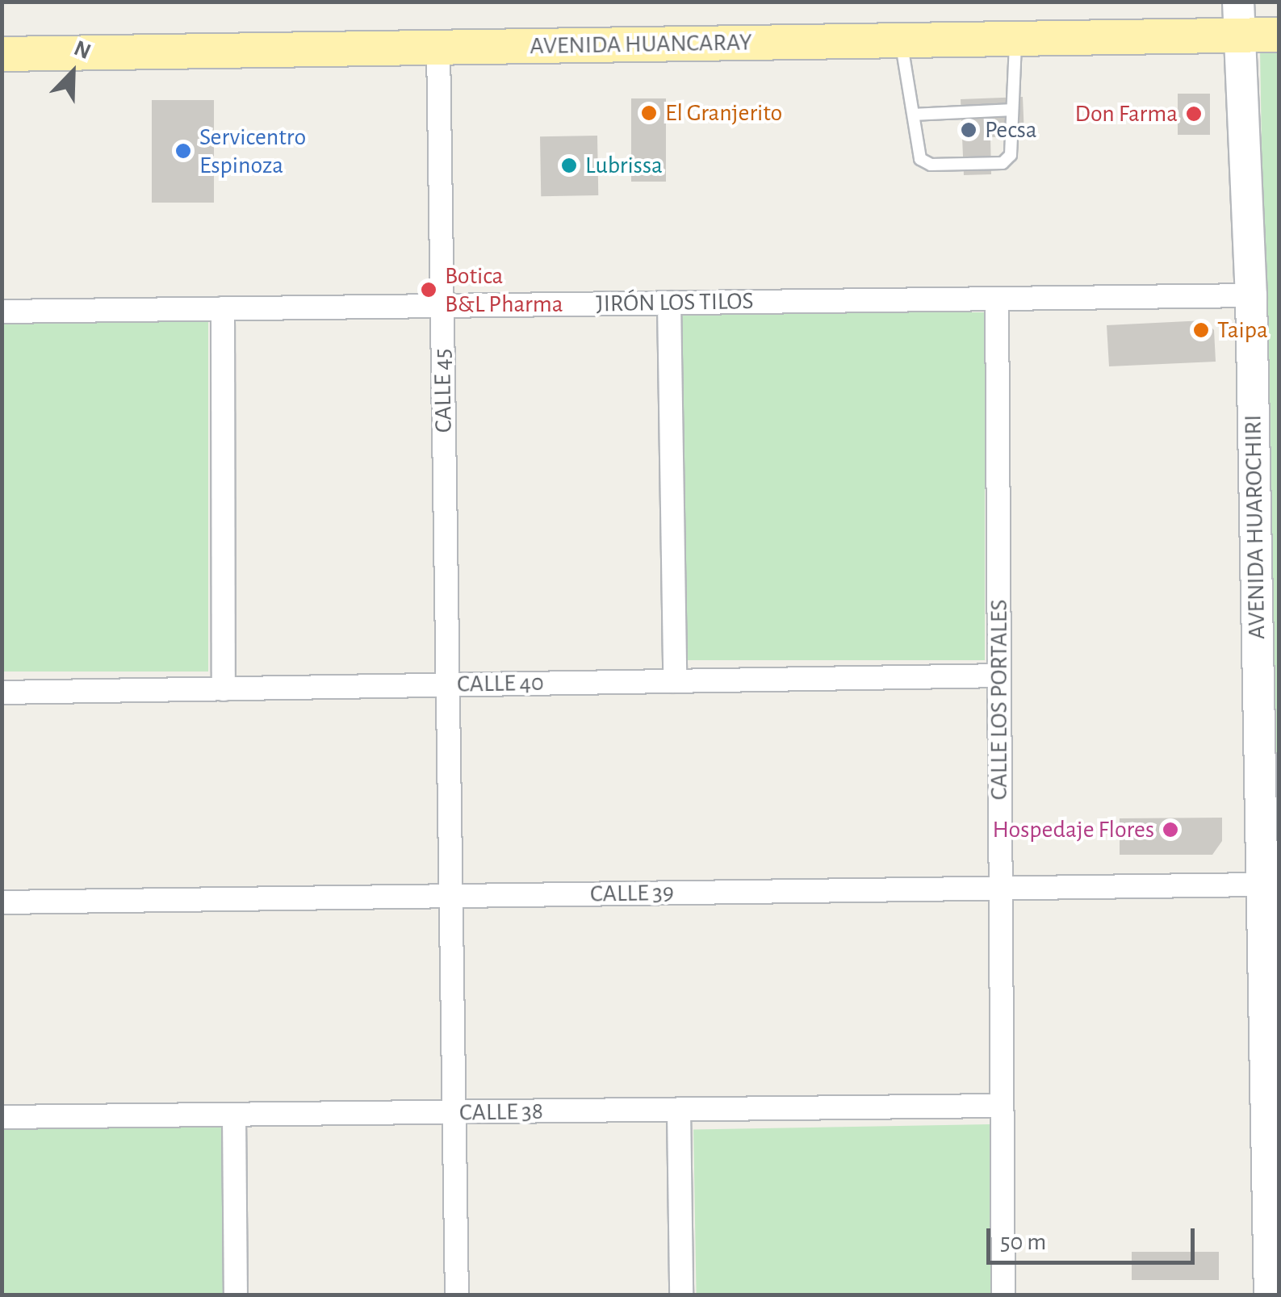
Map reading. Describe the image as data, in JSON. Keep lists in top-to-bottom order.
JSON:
{
  "streets": {
    "main road": ["AVENIDA HUANCARAY", "AVENIDA HUAROCHIRI"],
    "street": [
      "JIRÓN LOS TILOS",
      "CALLE 45",
      "CALLE 40",
      "CALLE LOS PORTALES",
      "CALLE 39",
      "CALLE 38"
    ]
  },
  "crossings": [
    ["AVENIDA HUANCARAY", "CALLE 45"],
    ["AVENIDA HUANCARAY", "AVENIDA HUAROCHIRI"],
    ["JIRÓN LOS TILOS", "CALLE 45"],
    ["JIRÓN LOS TILOS", "AVENIDA HUAROCHIRI"],
    ["JIRÓN LOS TILOS", "CALLE LOS PORTALES"],
    ["CALLE 45", "CALLE 40"],
    ["CALLE 45", "CALLE 39"],
    ["CALLE 45", "CALLE 38"],
    ["AVENIDA HUAROCHIRI", "CALLE 39"],
    ["CALLE 40", "CALLE LOS PORTALES"],
    ["CALLE LOS PORTALES", "CALLE 39"],
    ["CALLE LOS PORTALES", "CALLE 38"]
  ],
  "places": [
    "El Granjerito",
    "Don Farma",
    "Pecsa",
    "Servicentro Espinoza",
    "Lubrissa",
    "Botica B&L Pharma",
    "Taipa",
    "Hospedaje Flores"
  ],
  "scale_bar": "50 m",
  "north": "top right"
}
